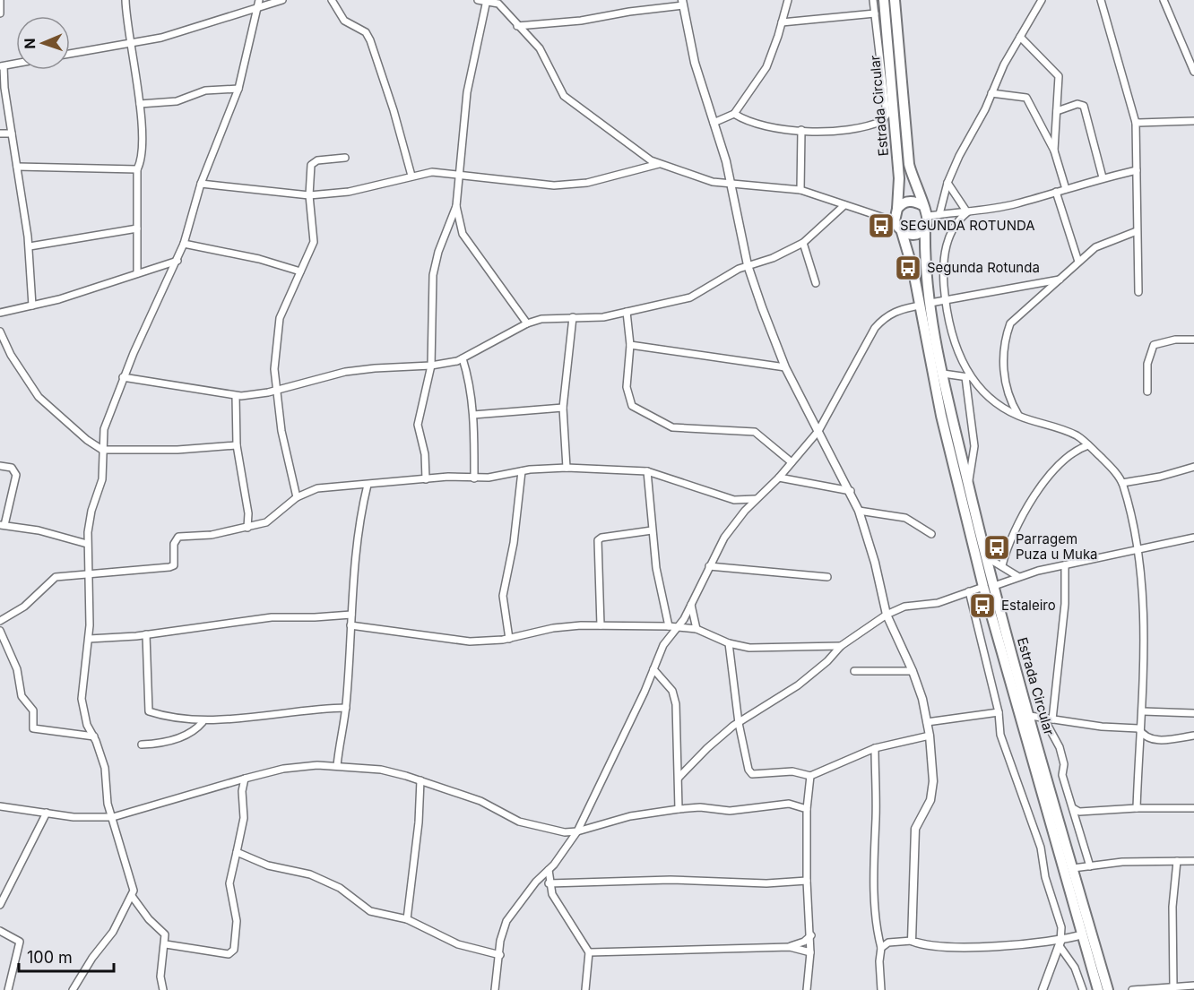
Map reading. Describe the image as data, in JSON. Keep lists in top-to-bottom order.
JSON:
{
  "streets": {
    "main road": ["Estrada Circular"]
  },
  "places": {
    "bus stop": [
      "SEGUNDA ROTUNDA",
      "Segunda Rotunda",
      "Parragem Puza u Muka",
      "Estaleiro"
    ]
  },
  "scale_bar": "100 m",
  "north": "left"
}
